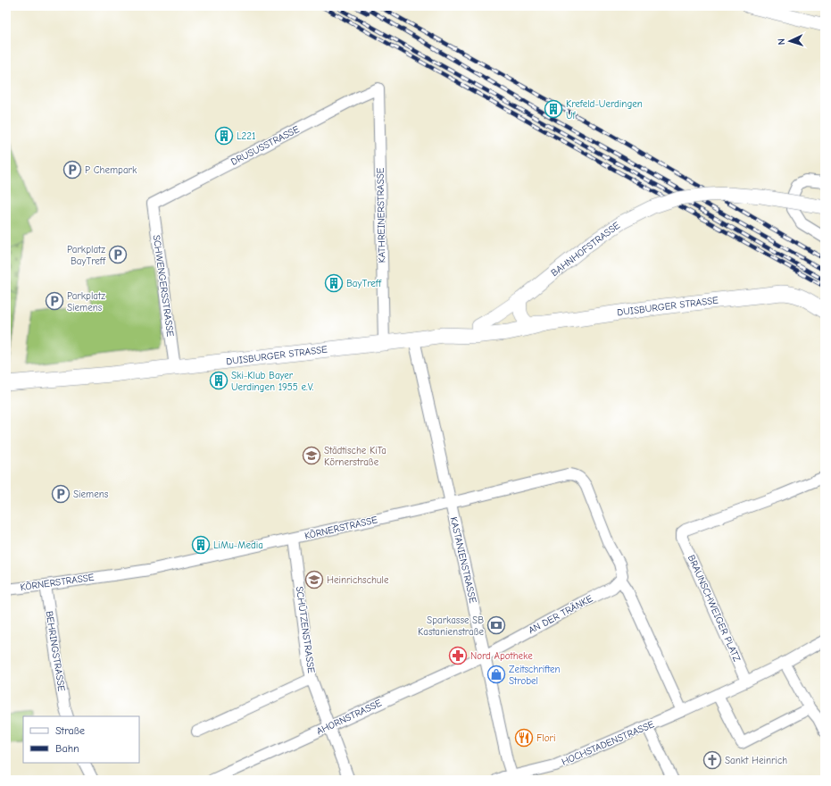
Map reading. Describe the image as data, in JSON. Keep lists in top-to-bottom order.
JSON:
{
  "streets": {
    "main road": ["BAHNHOFSTRASSE", "DUISBURGER STRASSE"],
    "street": [
      "DRUSUSSTRASSE",
      "KATHREINERSTRASSE",
      "SCHWENGERSSTRASSE",
      "KÖRNERSTRASSE",
      "KASTANIENSTRASSE",
      "BRAUNSCHWEIGER PLATZ",
      "AN DER TRÄNKE",
      "SCHÜTZENSTRASSE",
      "BEHRINGSTRASSE",
      "AHORNSTRASSE",
      "HOCHSTADENSTRASSE"
    ]
  },
  "crossings": [
    ["DRUSUSSTRASSE", "KATHREINERSTRASSE"],
    ["DRUSUSSTRASSE", "SCHWENGERSSTRASSE"],
    ["KATHREINERSTRASSE", "DUISBURGER STRASSE"],
    ["BAHNHOFSTRASSE", "DUISBURGER STRASSE"],
    ["SCHWENGERSSTRASSE", "DUISBURGER STRASSE"],
    ["DUISBURGER STRASSE", "KASTANIENSTRASSE"],
    ["KÖRNERSTRASSE", "KASTANIENSTRASSE"],
    ["KÖRNERSTRASSE", "AN DER TRÄNKE"],
    ["KÖRNERSTRASSE", "SCHÜTZENSTRASSE"],
    ["KÖRNERSTRASSE", "BEHRINGSTRASSE"],
    ["KASTANIENSTRASSE", "AN DER TRÄNKE"],
    ["KASTANIENSTRASSE", "AHORNSTRASSE"],
    ["KASTANIENSTRASSE", "HOCHSTADENSTRASSE"],
    ["BRAUNSCHWEIGER PLATZ", "HOCHSTADENSTRASSE"],
    ["AN DER TRÄNKE", "AHORNSTRASSE"],
    ["SCHÜTZENSTRASSE", "AHORNSTRASSE"]
  ],
  "places": {
    "building": [
      "Krefeld-Uerdingen Uf",
      "L221",
      "BayTreff",
      "Ski-Klub Bayer Uerdingen 1955 e.V.",
      "LiMu-Media"
    ],
    "parking": [
      "P Chempark",
      "Parkplatz BayTreff",
      "Parkplatz Siemens",
      "Siemens"
    ],
    "school or university": ["Städtische KiTa Körnerstraße", "Heinrichschule"],
    "bank": ["Sparkasse SB Kastanienstraße"],
    "pharmacy": ["Nord Apotheke"],
    "shop": ["Zeitschriften Strobel"],
    "restaurant": ["Flori"],
    "church": ["Sankt Heinrich"]
  },
  "legend": ["Straße", "Bahn"],
  "north": "left"
}
